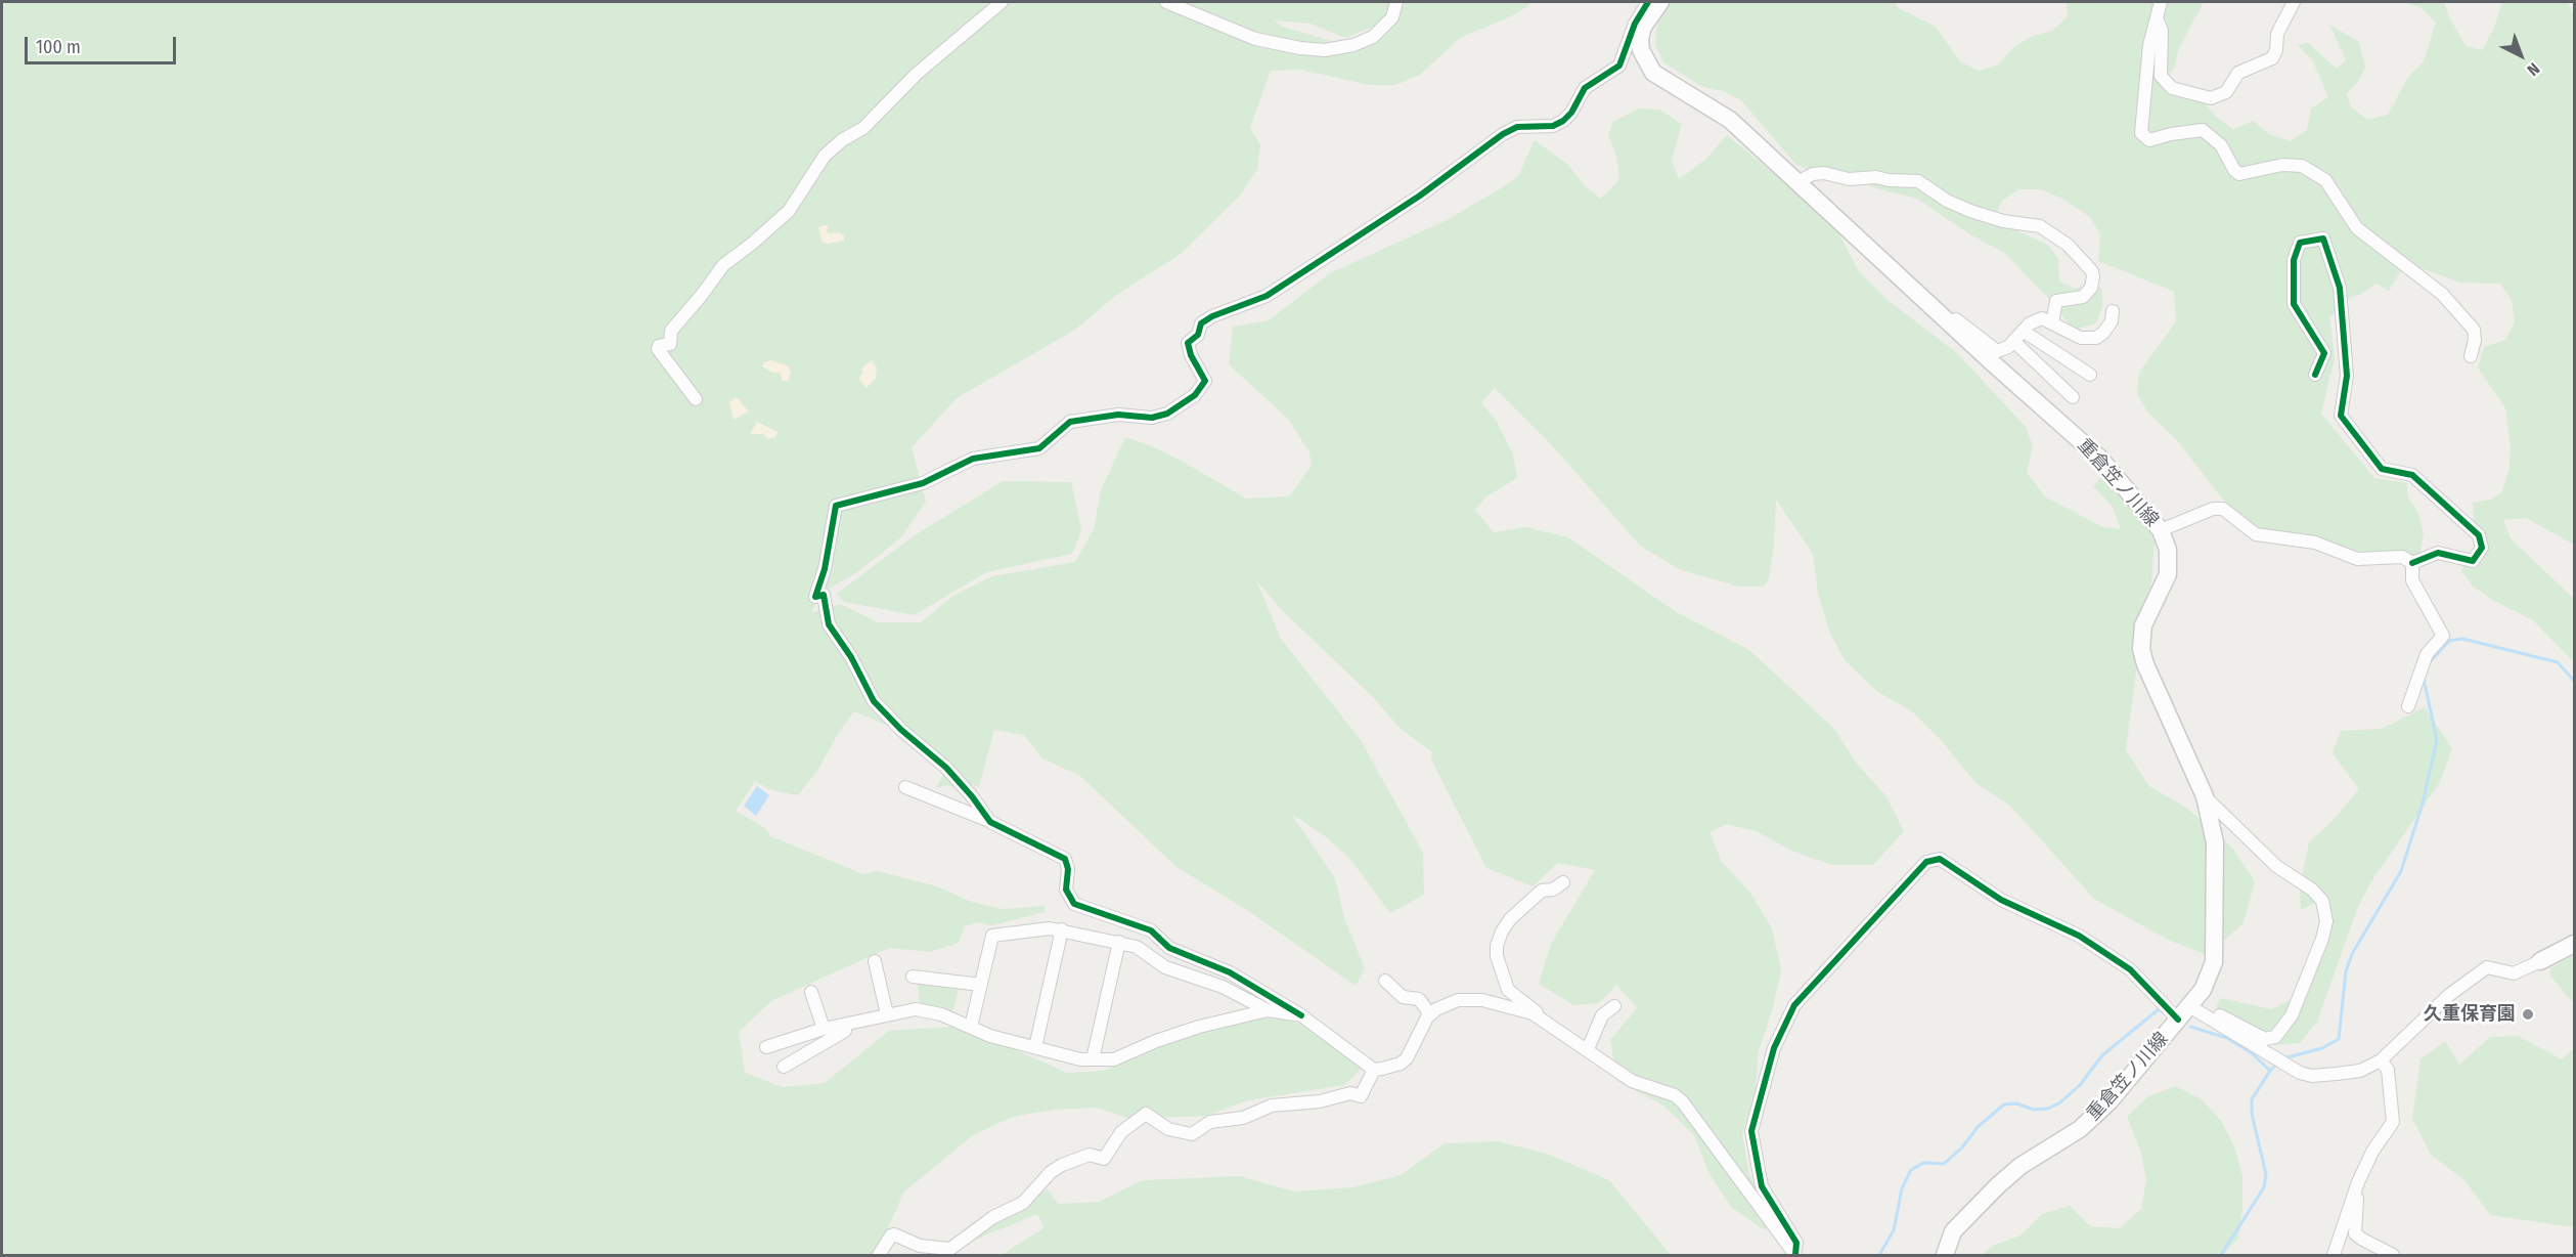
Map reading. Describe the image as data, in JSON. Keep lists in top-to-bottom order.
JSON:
{
  "streets": {
    "main road": ["重倉笠ノ川線"]
  },
  "places": ["久重保育園"],
  "scale_bar": "100 m",
  "north": "bottom right"
}
